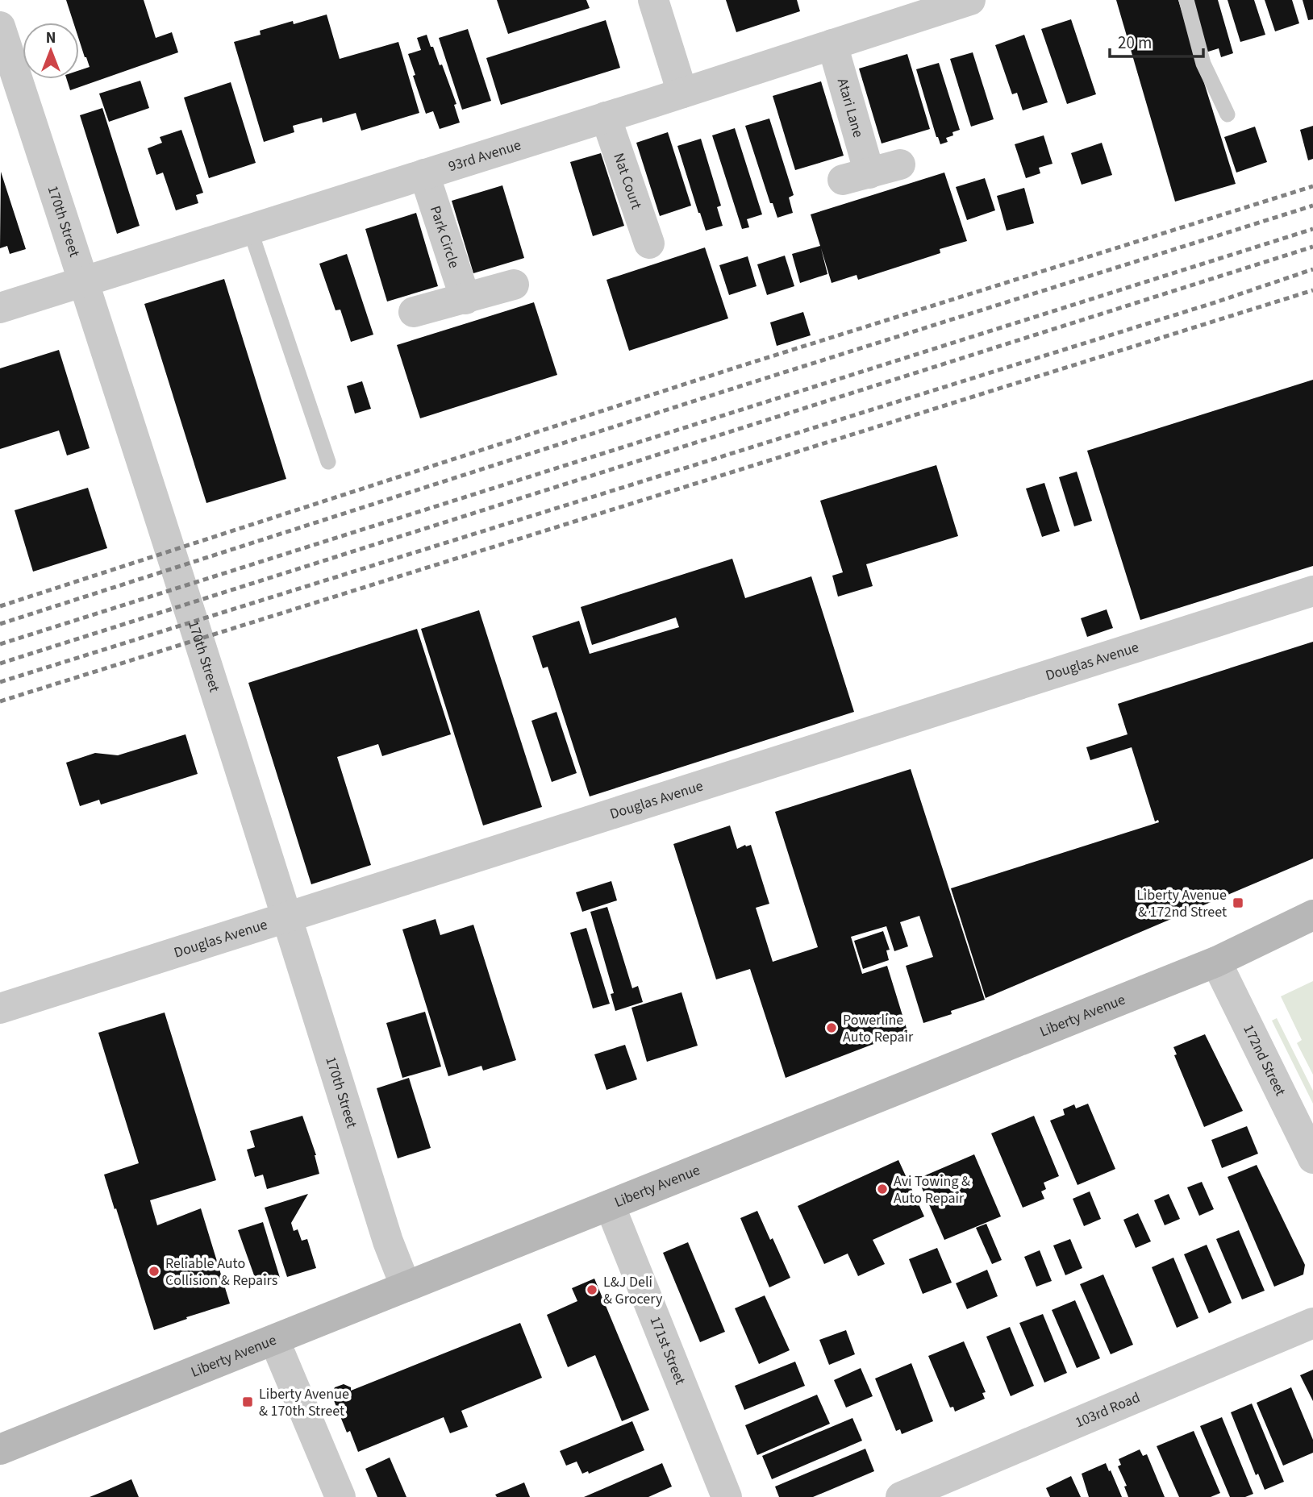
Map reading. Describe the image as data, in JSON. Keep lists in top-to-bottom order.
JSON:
{
  "streets": {
    "main road": ["Liberty Avenue"],
    "street": [
      "Atari Lane",
      "93rd Avenue",
      "Nat Court",
      "170th Street",
      "Park Circle",
      "Douglas Avenue",
      "172nd Street",
      "171st Street",
      "103rd Road"
    ]
  },
  "crossings": [
    ["Atari Lane", "93rd Avenue"],
    ["93rd Avenue", "Nat Court"],
    ["93rd Avenue", "170th Street"],
    ["93rd Avenue", "Park Circle"],
    ["170th Street", "Douglas Avenue"],
    ["170th Street", "Liberty Avenue"],
    ["Liberty Avenue", "172nd Street"],
    ["Liberty Avenue", "171st Street"]
  ],
  "places": {
    "transit": ["Liberty Avenue & 172nd Street", "Liberty Avenue & 170th Street"],
    "other": [
      "Powerline Auto Repair",
      "Avi Towing & Auto Repair",
      "Reliable Auto Collision & Repairs",
      "L&J Deli & Grocery"
    ]
  },
  "scale_bar": "20 m",
  "north": "top"
}
